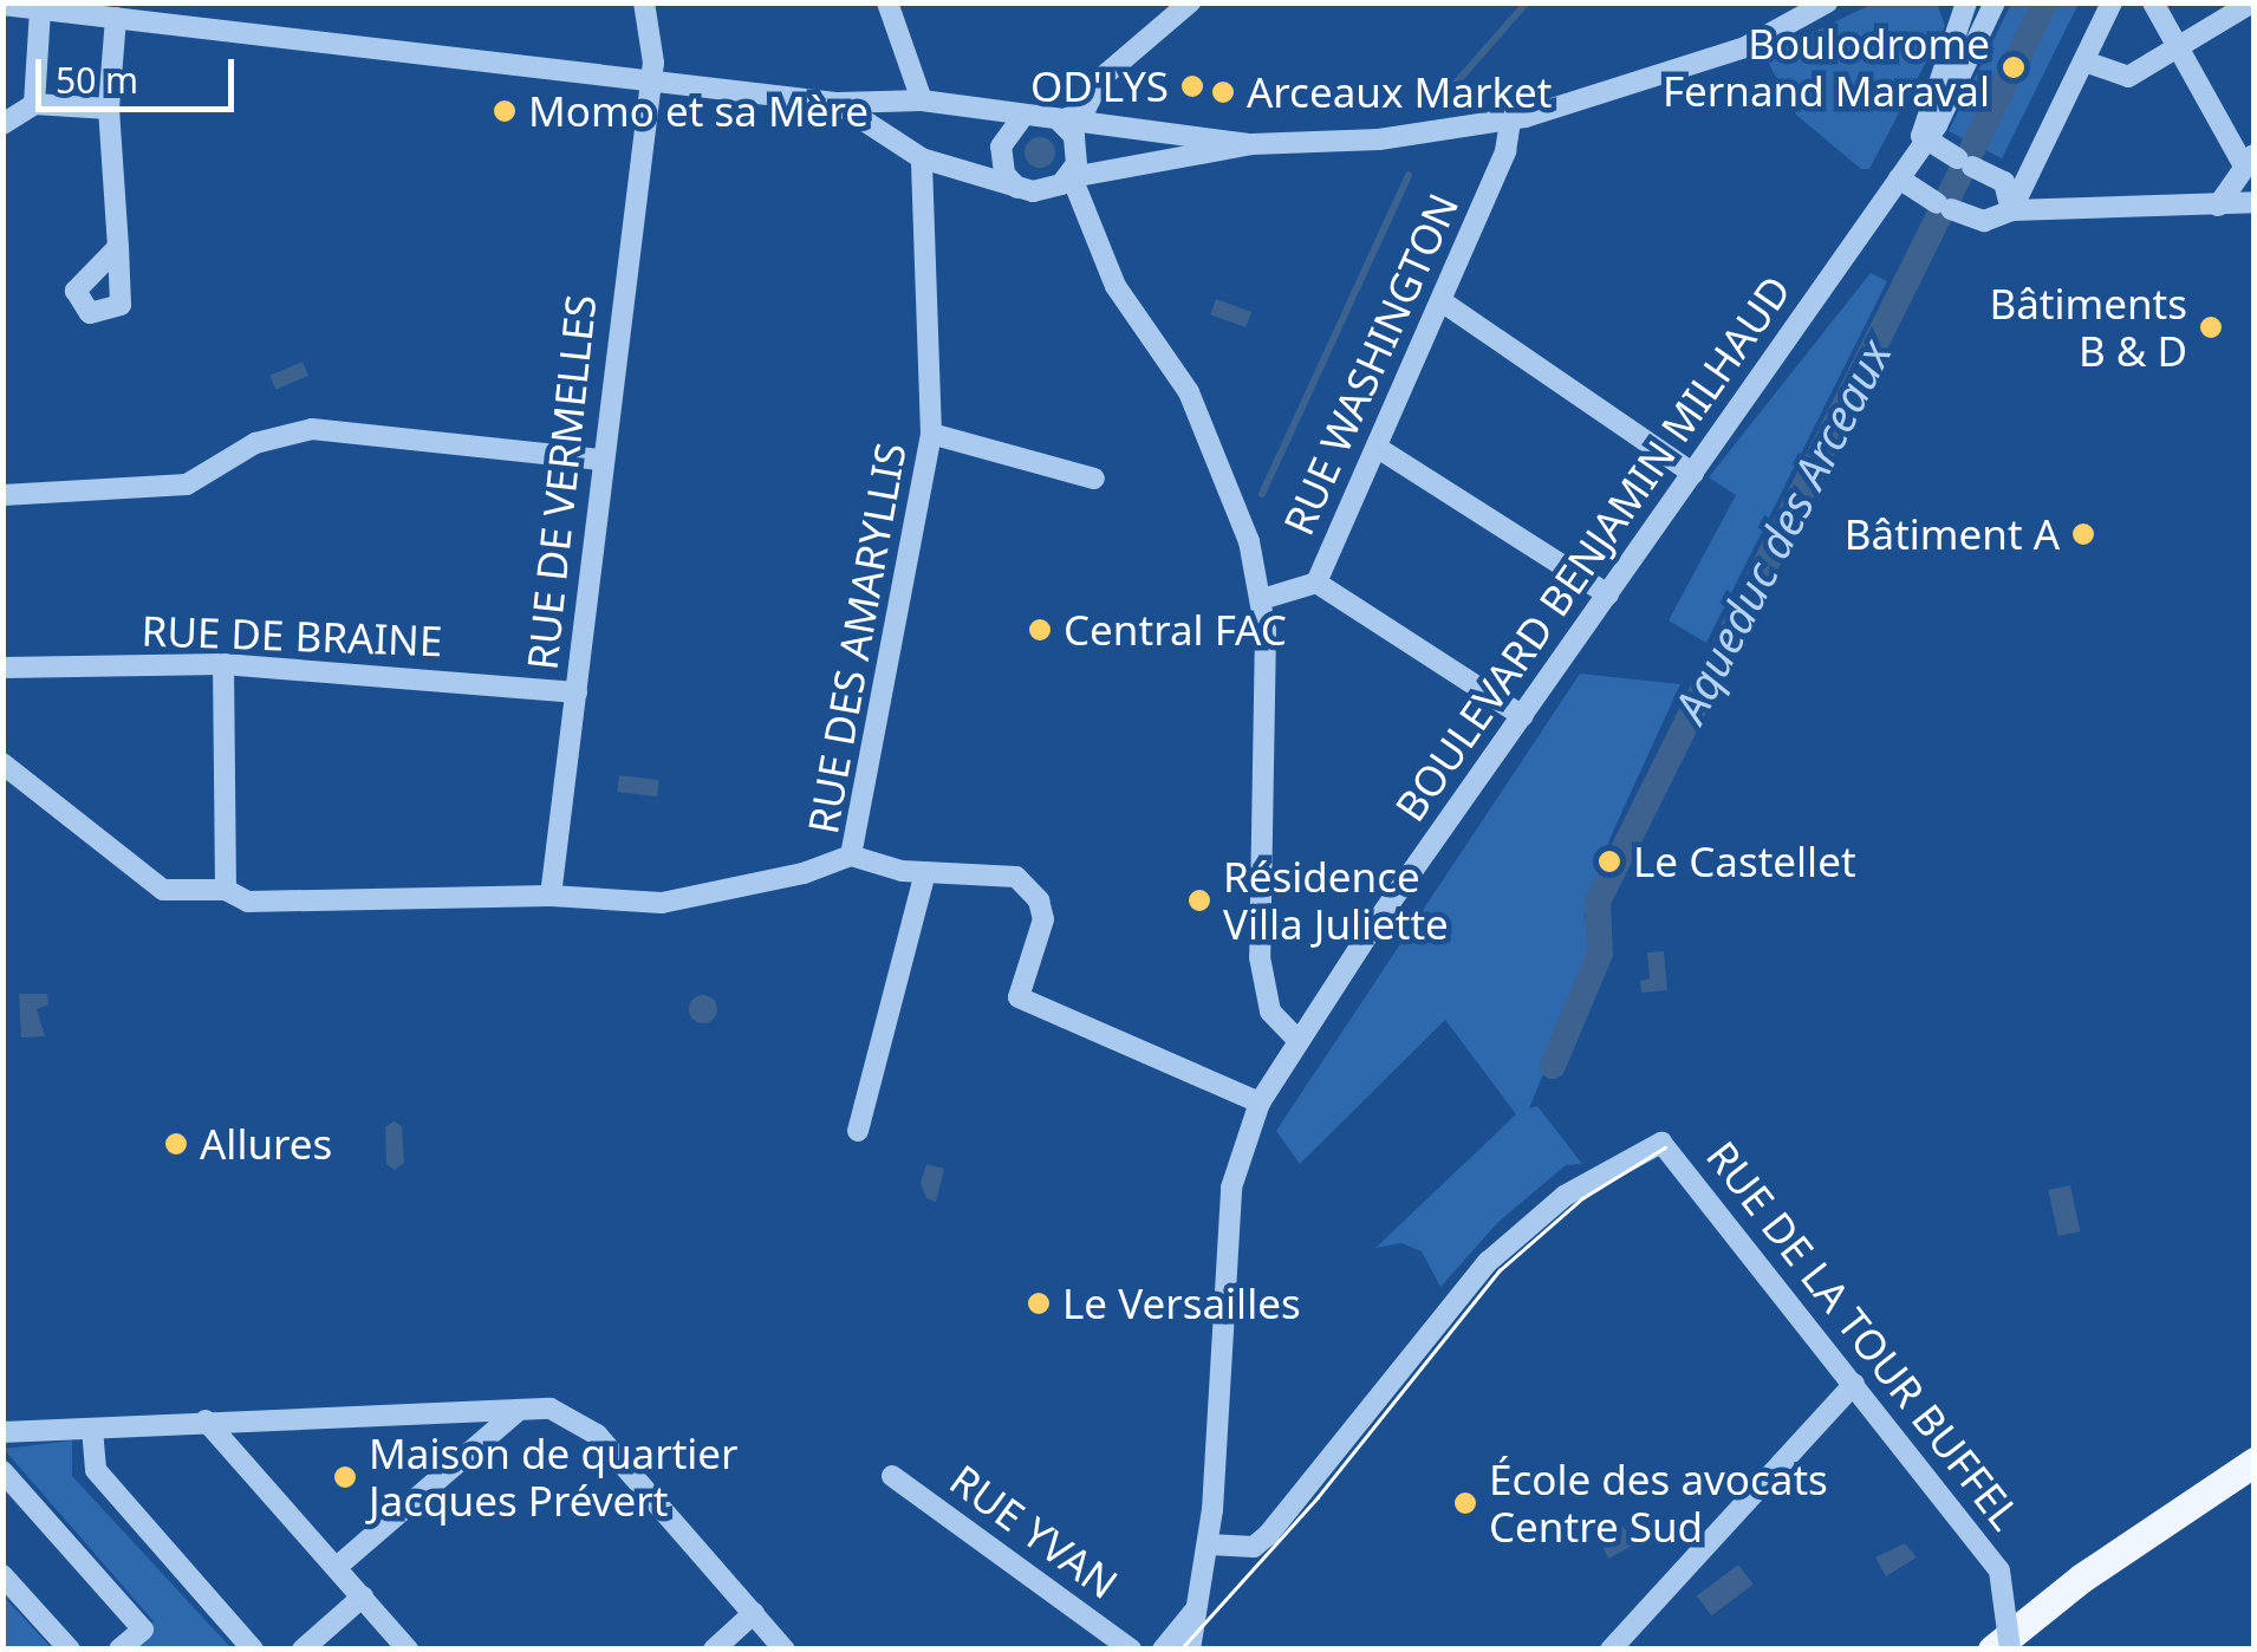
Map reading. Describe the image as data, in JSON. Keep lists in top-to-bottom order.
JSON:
{
  "streets": {
    "street": [
      "RUE WASHINGTON",
      "RUE DE VERMELLES",
      "BOULEVARD BENJAMIN MILHAUD",
      "RUE DE BRAINE",
      "RUE DES AMARYLLIS",
      "RUE DE LA TOUR BUFFEL",
      "RUE YVAN"
    ]
  },
  "crossings": [
    ["RUE DE VERMELLES", "RUE DE BRAINE"],
    ["BOULEVARD BENJAMIN MILHAUD", "RUE DES AMARYLLIS"],
    ["BOULEVARD BENJAMIN MILHAUD", "RUE DE LA TOUR BUFFEL"]
  ],
  "water": ["Aqueduc des Arceaux"],
  "places": [
    "Boulodrome Fernand Maraval",
    "OD'LYS",
    "Arceaux Market",
    "Momo et sa Mère",
    "Bâtiments B & D",
    "Bâtiment A",
    "Central FAC",
    "Le Castellet",
    "Résidence Villa Juliette",
    "Allures",
    "Le Versailles",
    "Maison de quartier Jacques Prévert",
    "École des avocats Centre Sud"
  ],
  "scale_bar": "50 m"
}
